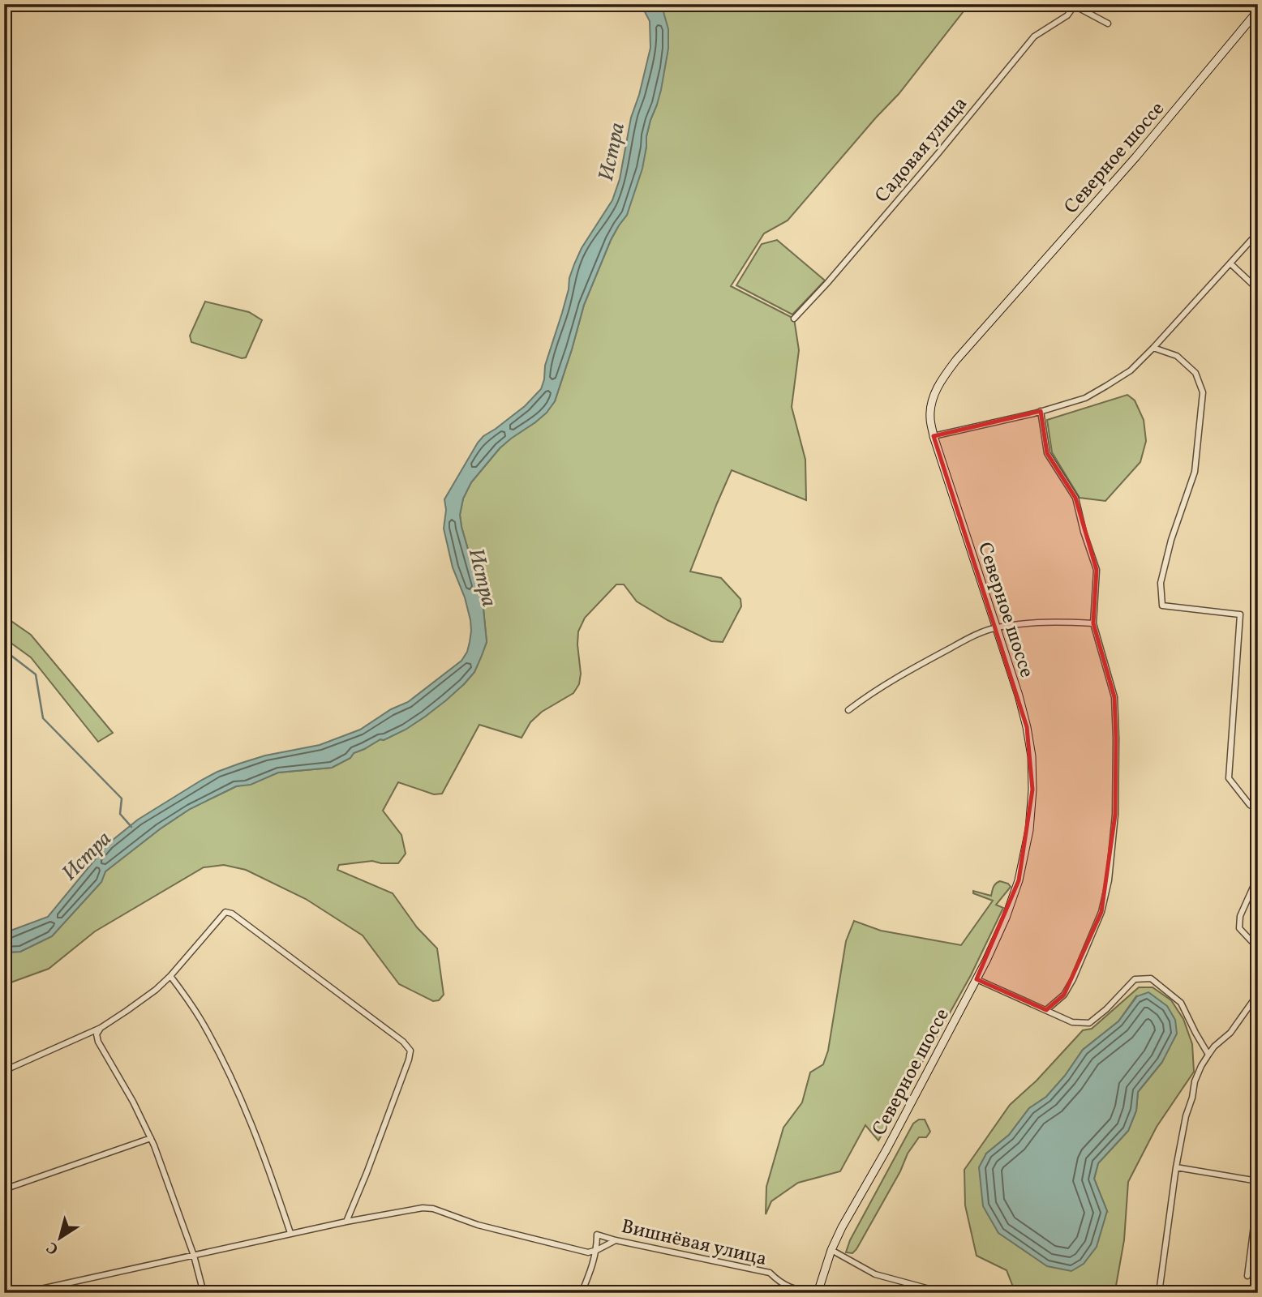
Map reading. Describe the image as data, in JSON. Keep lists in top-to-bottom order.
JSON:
{
  "streets": {
    "main road": ["Северное шоссе"],
    "street": ["Садовая улица", "Вишнёвая улица"]
  },
  "crossings": [
    ["Северное шоссе", "Вишнёвая улица"]
  ],
  "water": ["Истра"],
  "north": "bottom left"
}
